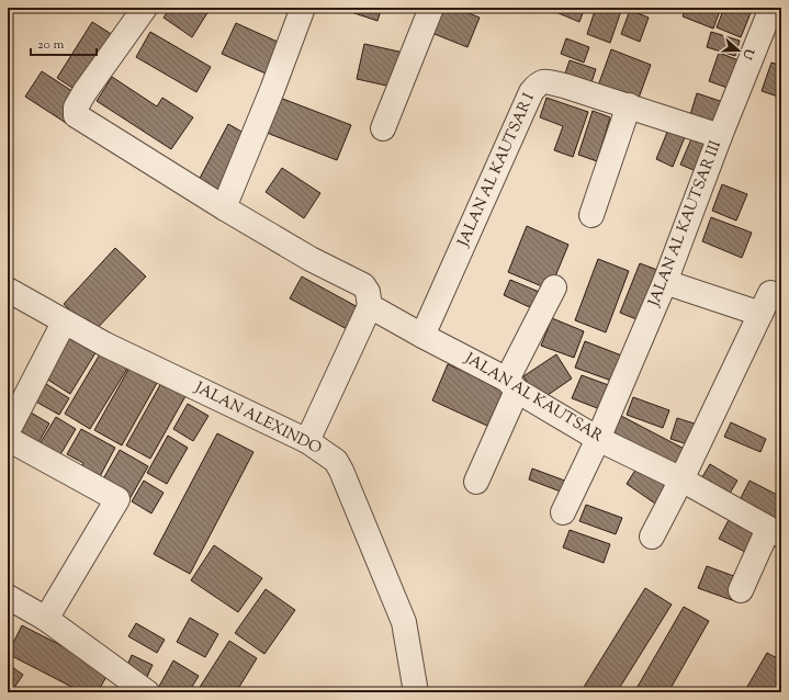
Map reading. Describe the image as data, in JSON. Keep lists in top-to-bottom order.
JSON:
{
  "streets": {
    "street": [
      "JALAN AL KAUTSAR I",
      "JALAN AL KAUTSAR III",
      "JALAN AL KAUTSAR",
      "JALAN ALEXINDO"
    ]
  },
  "crossings": [
    ["JALAN AL KAUTSAR I", "JALAN AL KAUTSAR III"],
    ["JALAN AL KAUTSAR I", "JALAN AL KAUTSAR"],
    ["JALAN AL KAUTSAR III", "JALAN AL KAUTSAR"]
  ],
  "scale_bar": "20 m",
  "north": "right"
}
